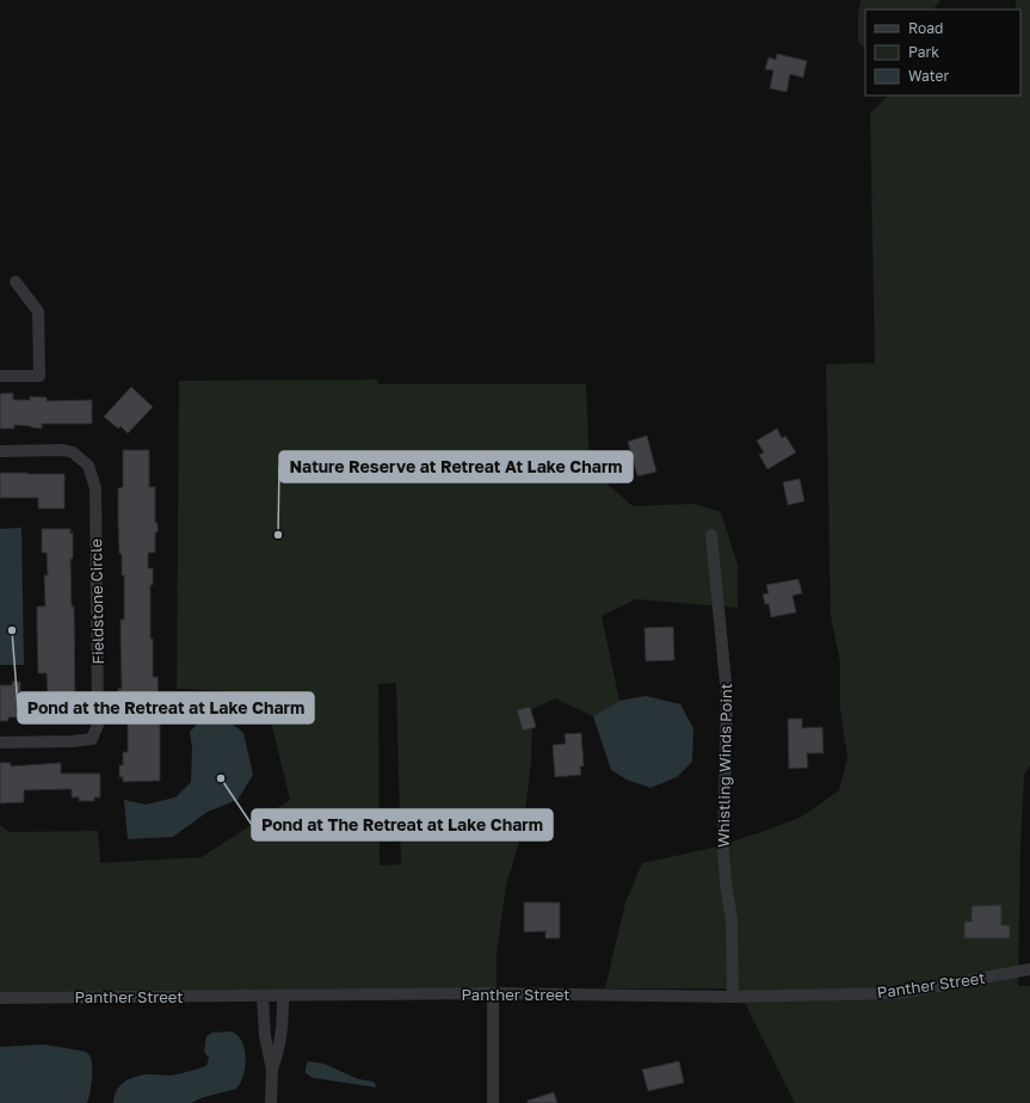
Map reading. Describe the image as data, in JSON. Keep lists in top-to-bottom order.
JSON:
{
  "streets": {
    "street": ["Fieldstone Circle", "Whistling Winds Point", "Panther Street"]
  },
  "crossings": [
    ["Whistling Winds Point", "Panther Street"]
  ],
  "places": ["Nature Reserve at Retreat At Lake Charm", "Pond at the Retreat at Lake Charm", "Pond at The Retreat at Lake Charm"],
  "legend": ["Road", "Park", "Water"]
}
